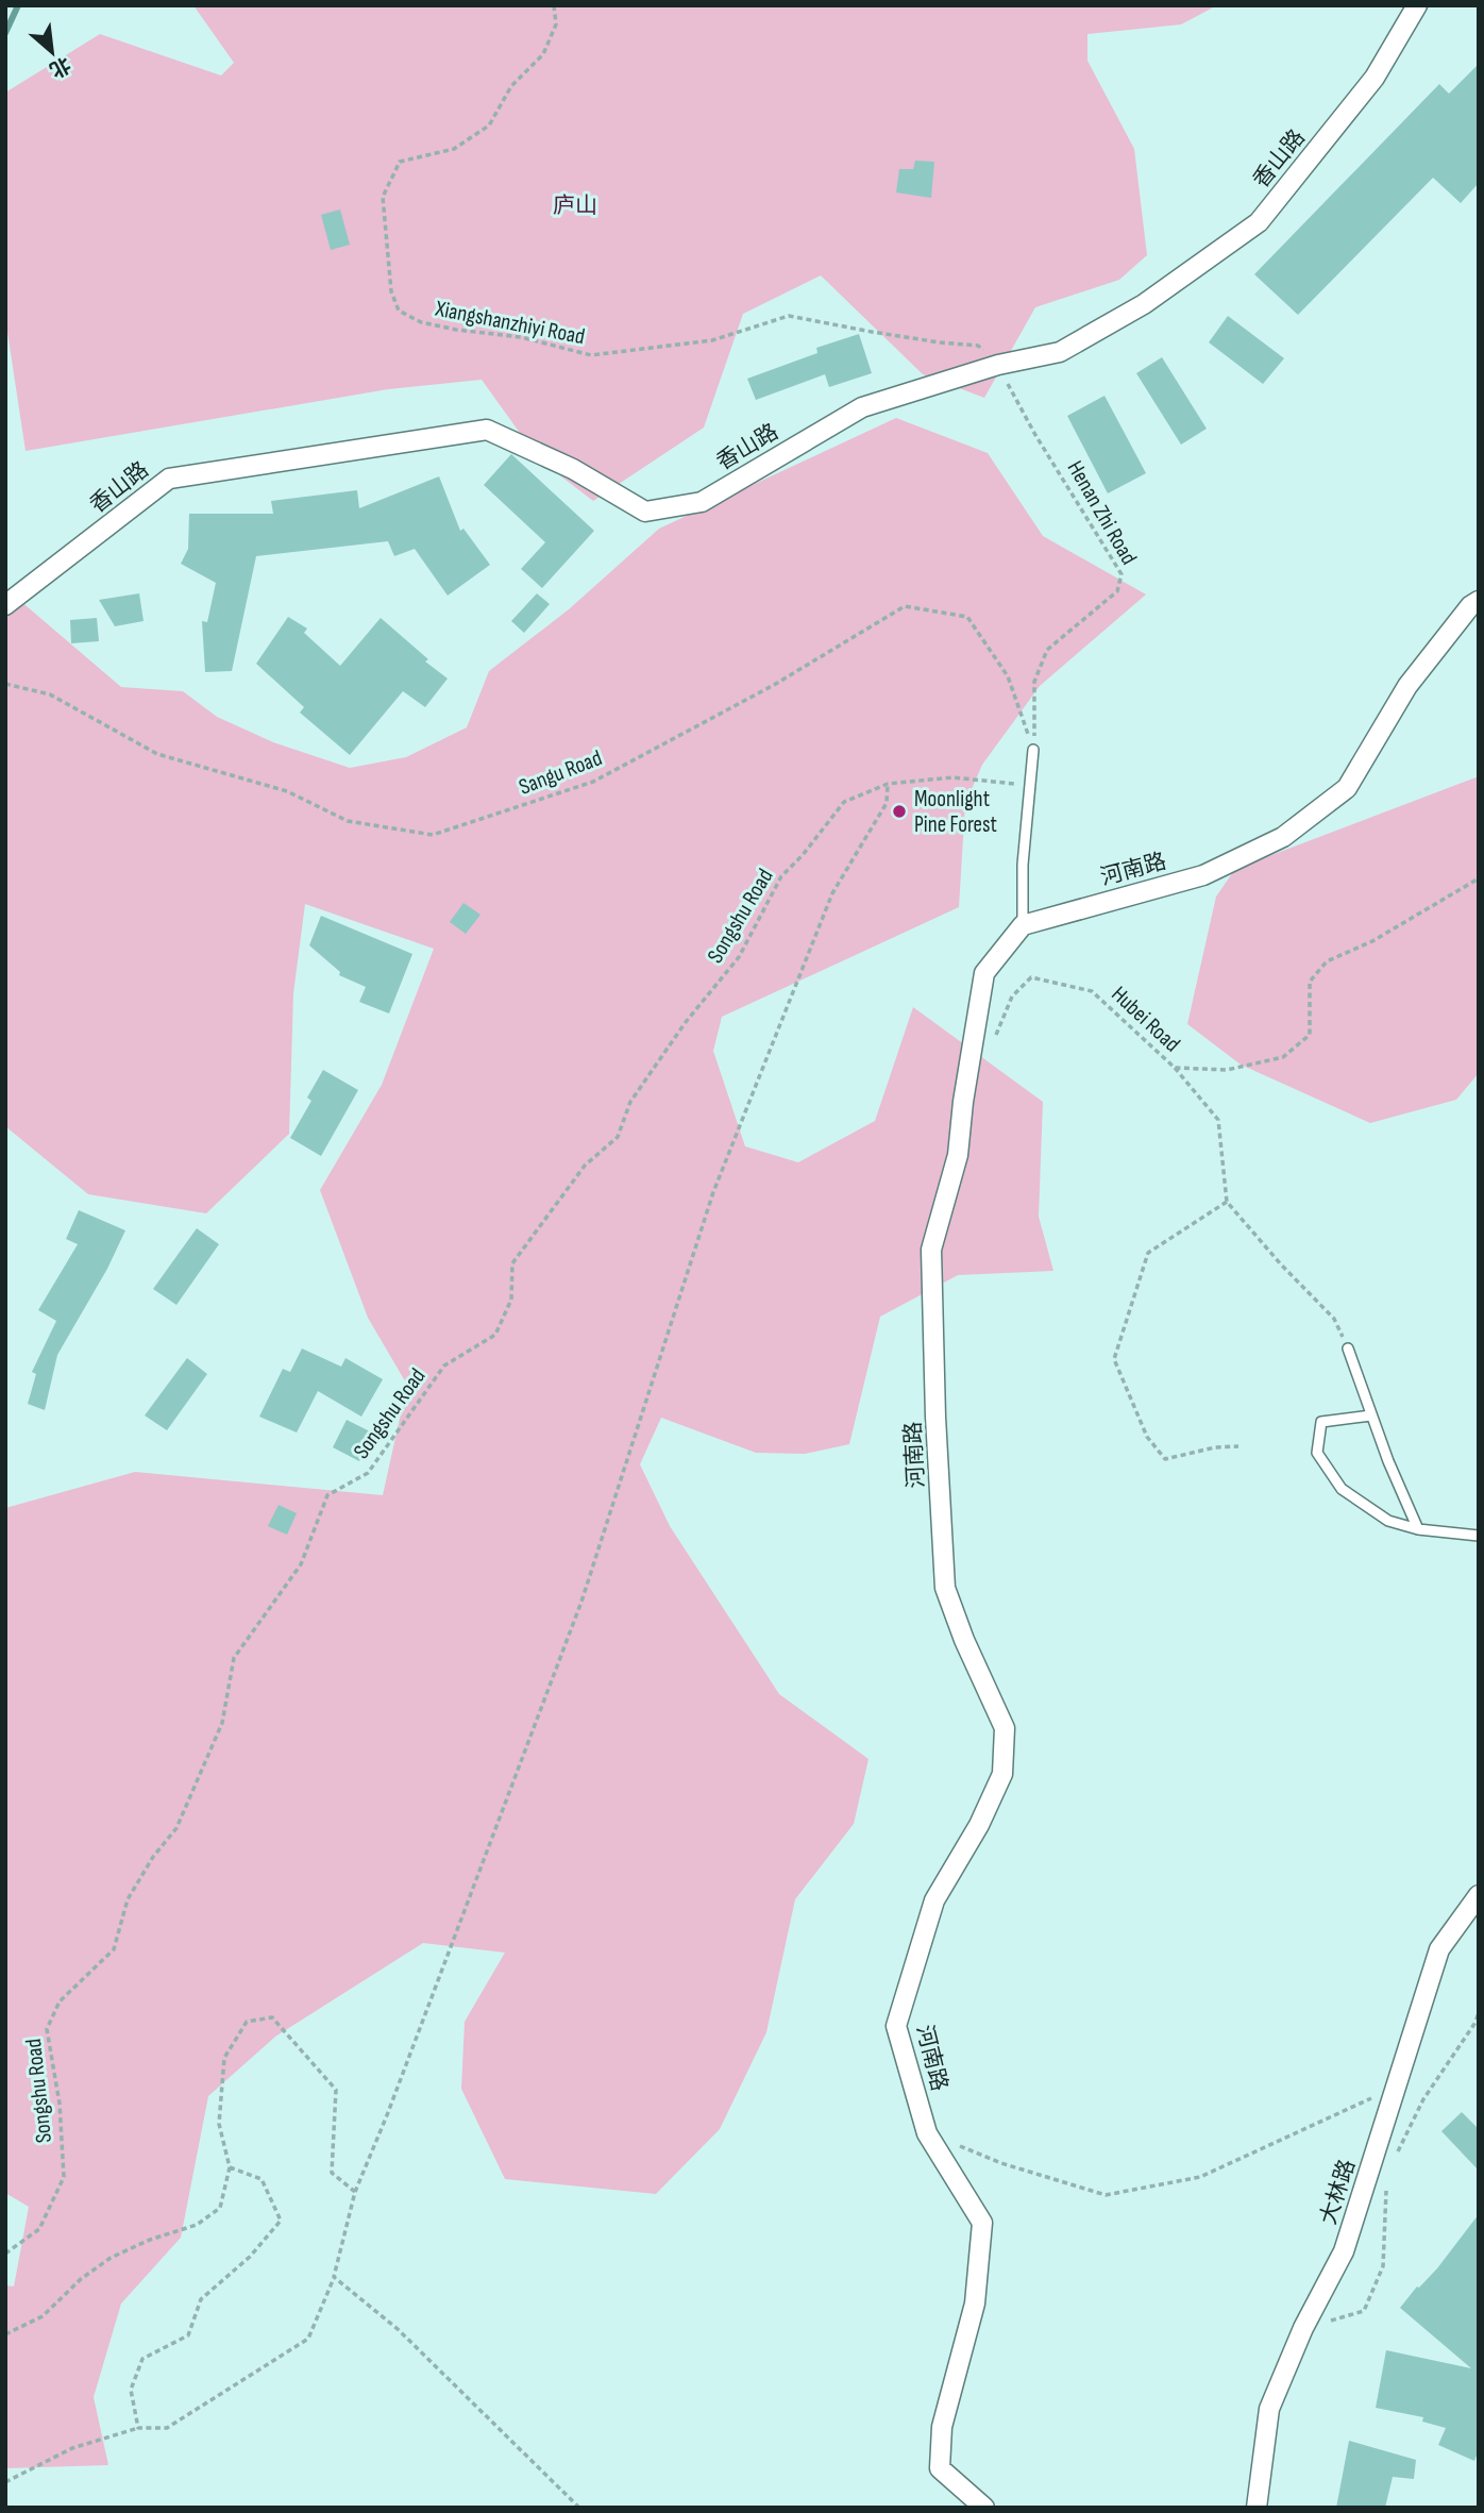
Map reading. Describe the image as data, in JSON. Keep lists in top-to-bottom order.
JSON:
{
  "streets": {
    "street": ["香山路", "河南路", "大林路"],
    "path": [
      "Xiangshanzhiyi Road",
      "Henan Zhi Road",
      "Sangu Road",
      "Songshu Road",
      "Hubei Road"
    ]
  },
  "crossings": [
    ["香山路", "Xiangshanzhiyi Road"],
    ["香山路", "Henan Zhi Road"],
    ["Xiangshanzhiyi Road", "Henan Zhi Road"],
    ["Henan Zhi Road", "Sangu Road"]
  ],
  "parks": ["庐山"],
  "places": ["Moonlight Pine Forest"],
  "north": "bottom right"
}
